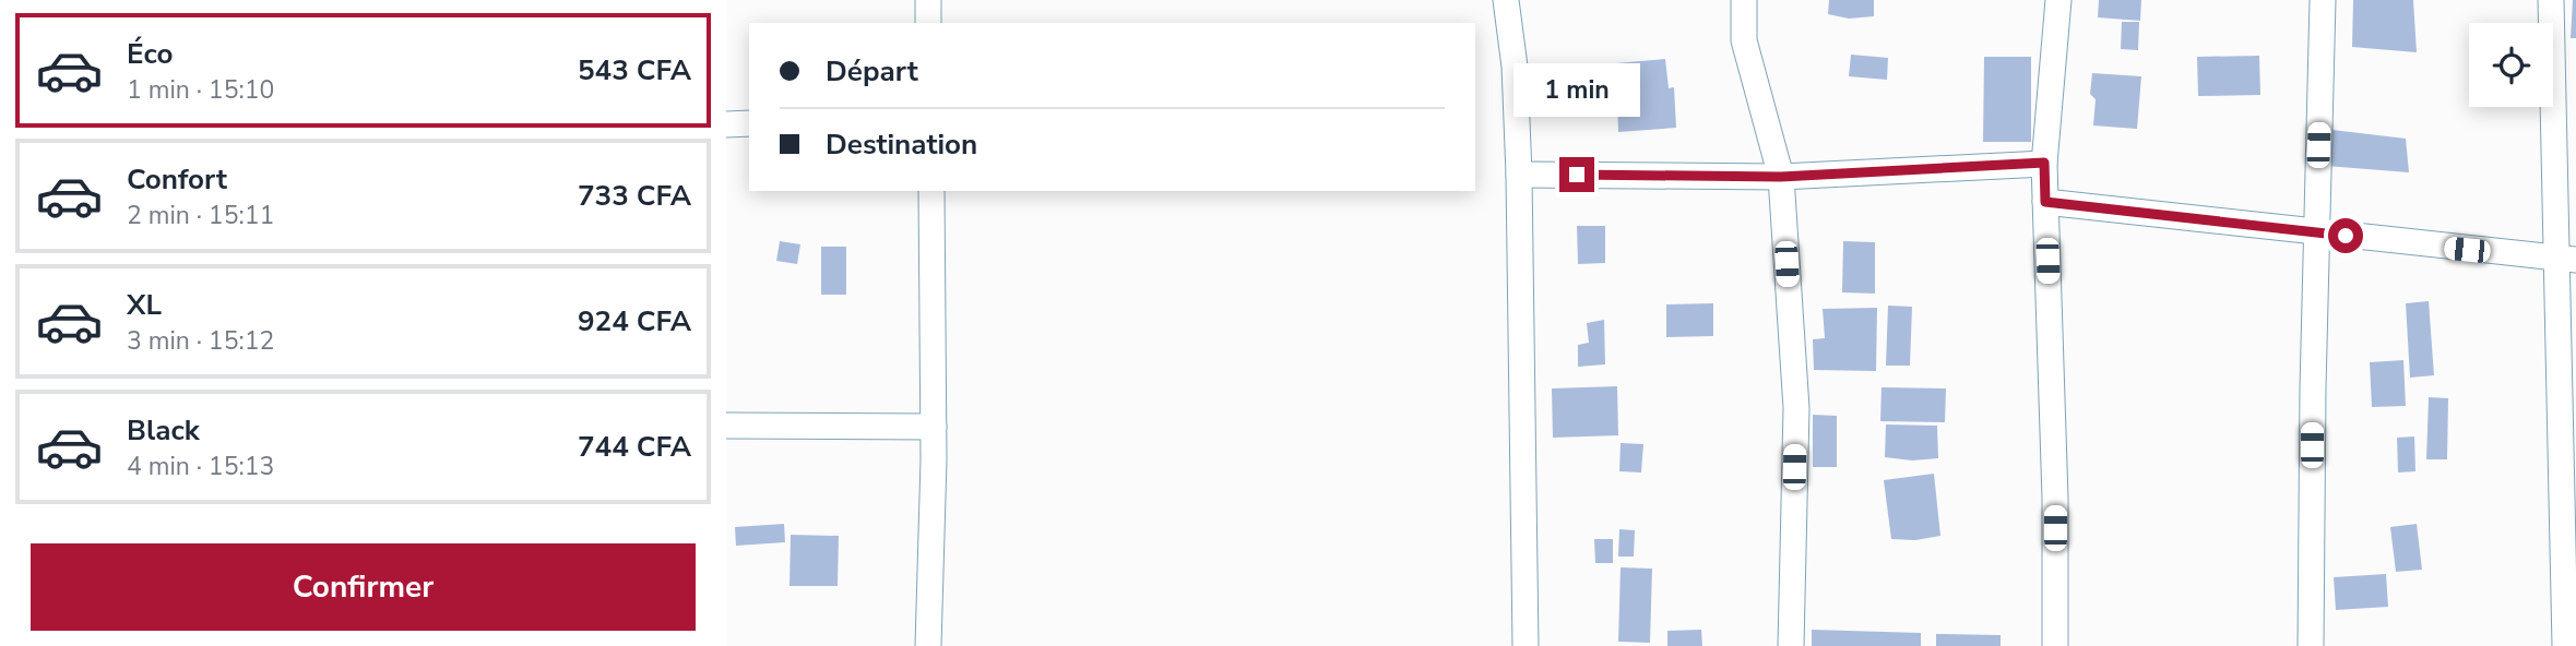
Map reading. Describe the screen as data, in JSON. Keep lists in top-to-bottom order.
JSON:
{
  "page": {
    "list": [
      {
        "name": "Éco",
        "note": "1 min · 15:10",
        "value": "543 CFA"
      },
      {
        "name": "Confort",
        "note": "2 min · 15:11",
        "value": "733 CFA"
      },
      {
        "name": "XL",
        "note": "3 min · 15:12",
        "value": "924 CFA"
      },
      {
        "name": "Black",
        "note": "4 min · 15:13",
        "value": "744 CFA"
      }
    ],
    "banner": ["Départ", "Destination"],
    "bubble": "1 min",
    "buttons": "Confirmer"
  }
}
